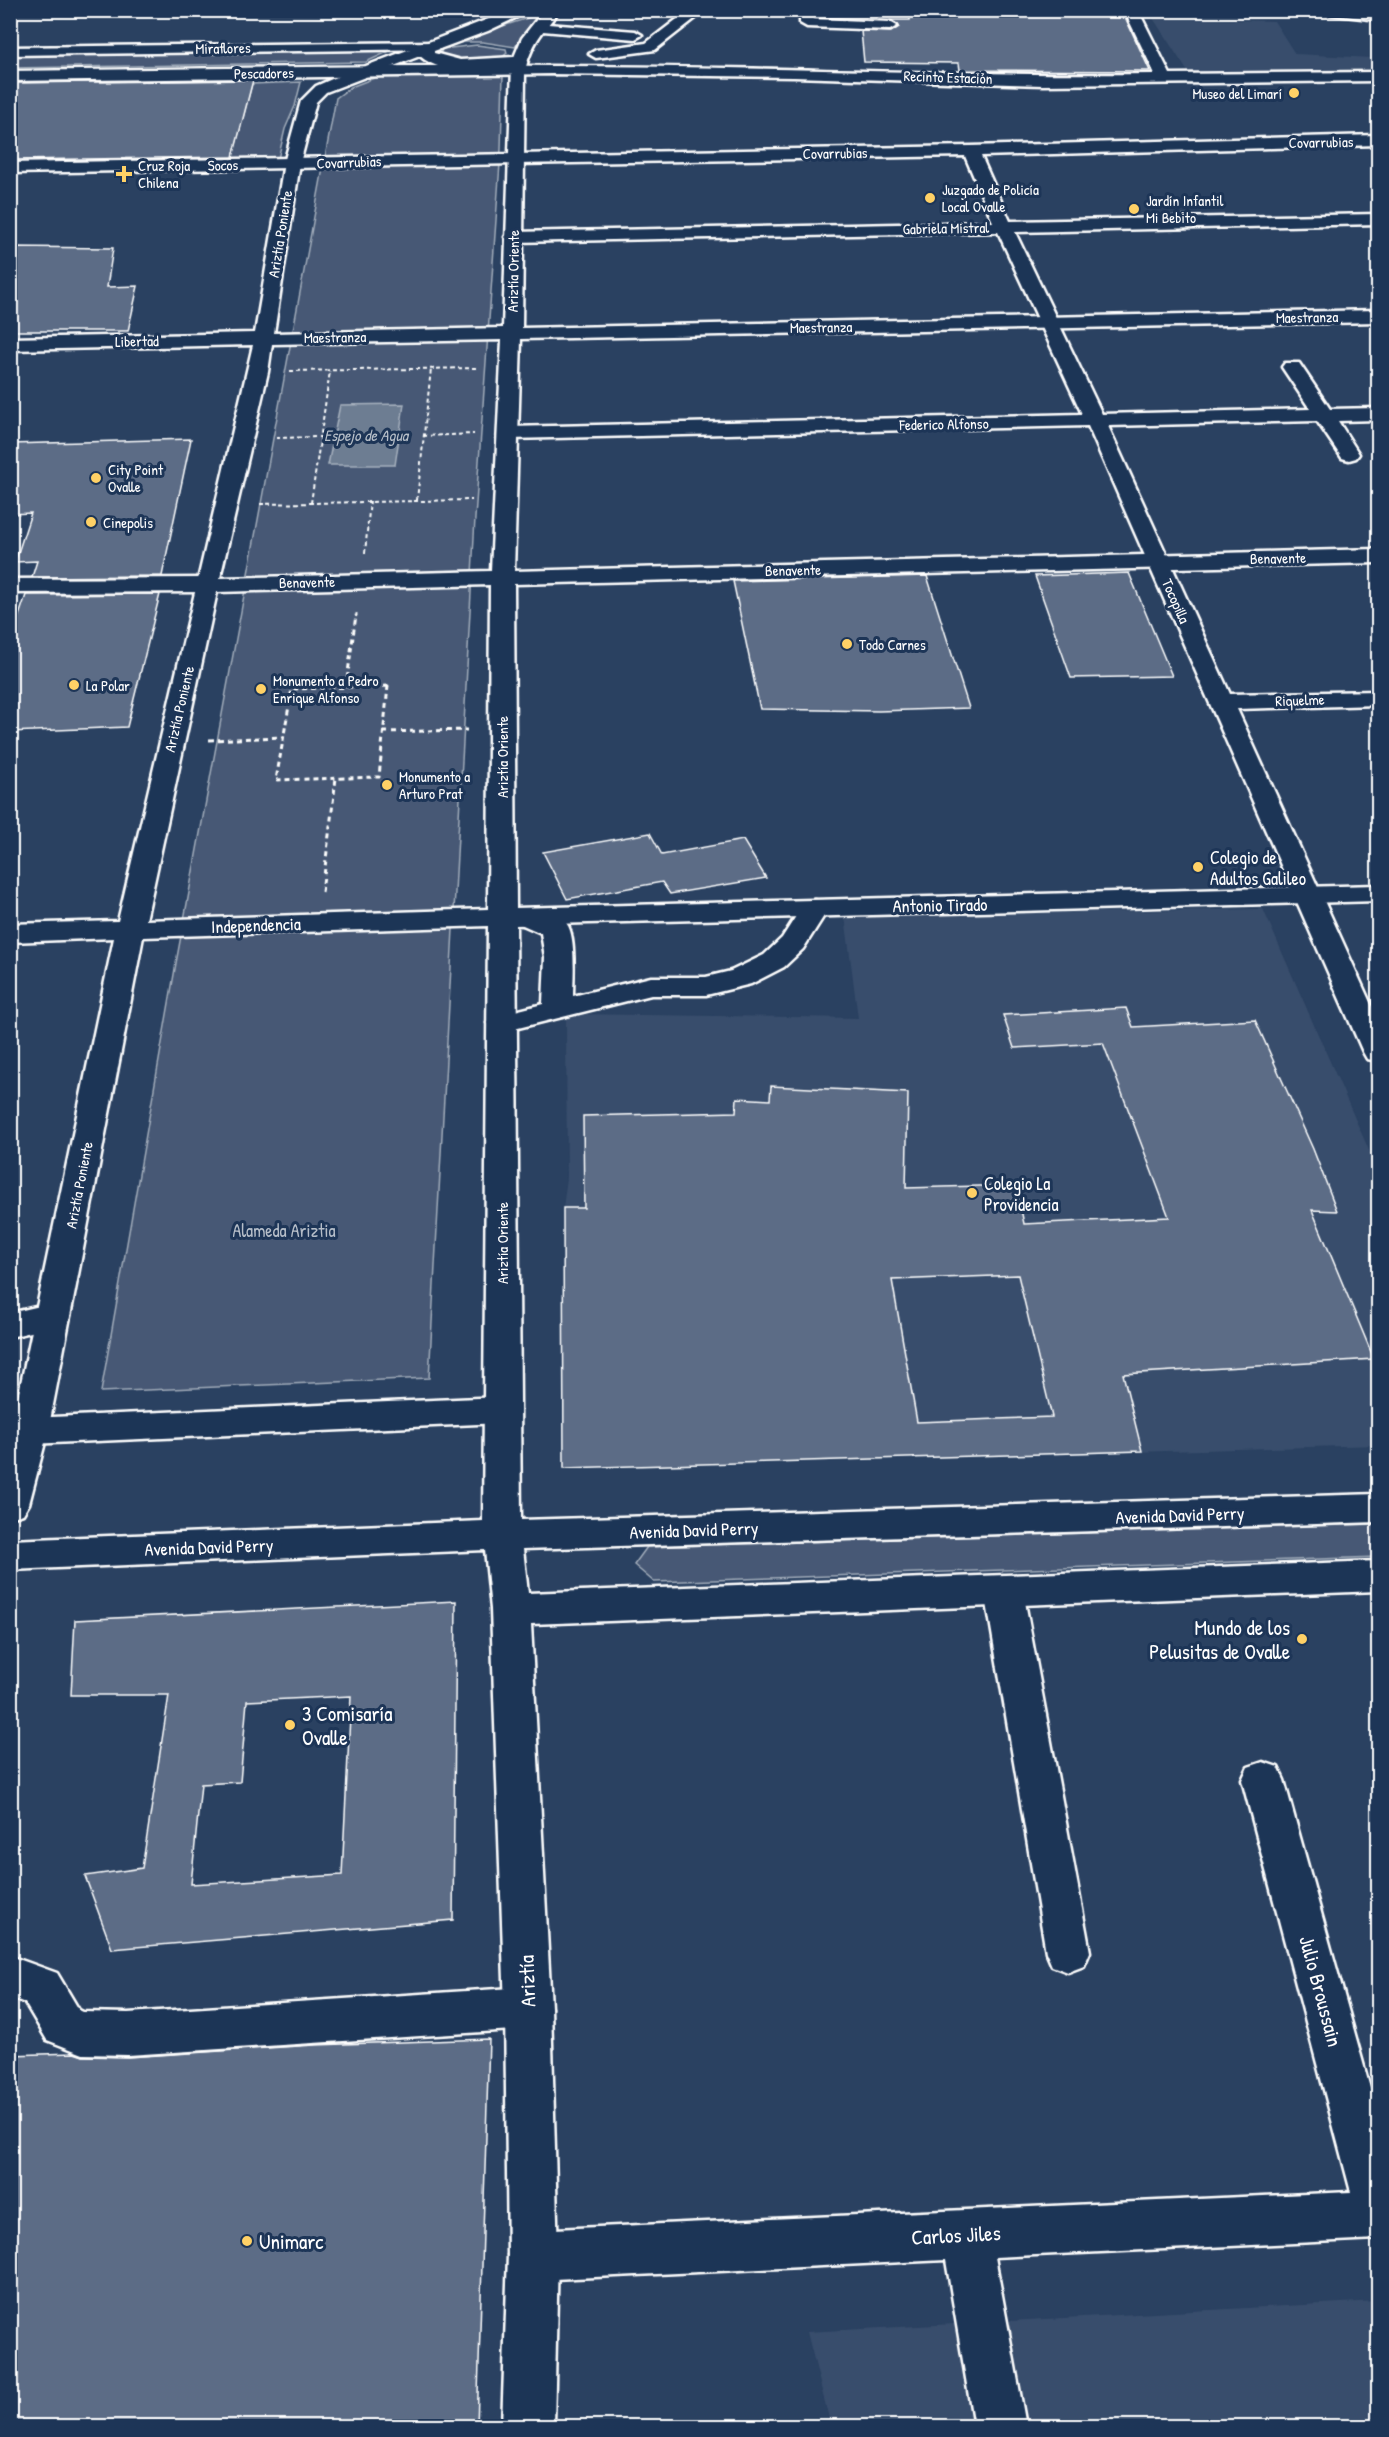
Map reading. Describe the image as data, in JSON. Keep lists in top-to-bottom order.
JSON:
{
  "streets": {
    "main road": [
      "Miraflores",
      "Pescadores",
      "Recinto Estación",
      "Covarrubias",
      "Socos",
      "Gabriela Mistral",
      "Ariztía Poniente",
      "Ariztía Oriente",
      "Maestranza",
      "Libertad",
      "Federico Alfonso",
      "Benavente",
      "Tocopilla",
      "Riquelme",
      "Antonio Tirado",
      "Independencia",
      "Avenida David Perry",
      "Ariztía",
      "Julio Broussain",
      "Carlos Jiles"
    ]
  },
  "crossings": [
    ["Miraflores", "Ariztía Poniente"],
    ["Pescadores", "Recinto Estación"],
    ["Pescadores", "Ariztía Poniente"],
    ["Pescadores", "Ariztía Oriente"],
    ["Recinto Estación", "Ariztía Oriente"],
    ["Covarrubias", "Socos"],
    ["Covarrubias", "Ariztía Poniente"],
    ["Covarrubias", "Ariztía Oriente"],
    ["Covarrubias", "Tocopilla"],
    ["Socos", "Ariztía Poniente"],
    ["Gabriela Mistral", "Ariztía Oriente"],
    ["Gabriela Mistral", "Tocopilla"],
    ["Ariztía Poniente", "Maestranza"],
    ["Ariztía Poniente", "Libertad"],
    ["Ariztía Poniente", "Benavente"],
    ["Ariztía Poniente", "Independencia"],
    ["Ariztía Oriente", "Maestranza"],
    ["Ariztía Oriente", "Federico Alfonso"],
    ["Ariztía Oriente", "Benavente"],
    ["Ariztía Oriente", "Antonio Tirado"],
    ["Ariztía Oriente", "Independencia"],
    ["Ariztía Oriente", "Avenida David Perry"],
    ["Ariztía Oriente", "Ariztía"],
    ["Maestranza", "Libertad"],
    ["Maestranza", "Tocopilla"],
    ["Federico Alfonso", "Tocopilla"],
    ["Benavente", "Tocopilla"],
    ["Tocopilla", "Riquelme"],
    ["Tocopilla", "Antonio Tirado"],
    ["Antonio Tirado", "Independencia"],
    ["Avenida David Perry", "Ariztía"],
    ["Ariztía", "Carlos Jiles"]
  ],
  "water": ["Espejo de Agua"],
  "parks": ["Alameda Ariztia"],
  "places": {
    "other": [
      "Museo del Limarí",
      "Juzgado de Policía Local Ovalle",
      "Jardín Infantil Mi Bebito",
      "City Point Ovalle",
      "Cinepolis",
      "Todo Carnes",
      "La Polar",
      "Monumento a Pedro Enrique Alfonso",
      "Monumento a Arturo Prat",
      "Colegio de Adultos Galileo",
      "Colegio La Providencia",
      "Mundo de los Pelusitas de Ovalle",
      "3 Comisaría Ovalle",
      "Unimarc"
    ],
    "health": ["Cruz Roja Chilena"]
  }
}
